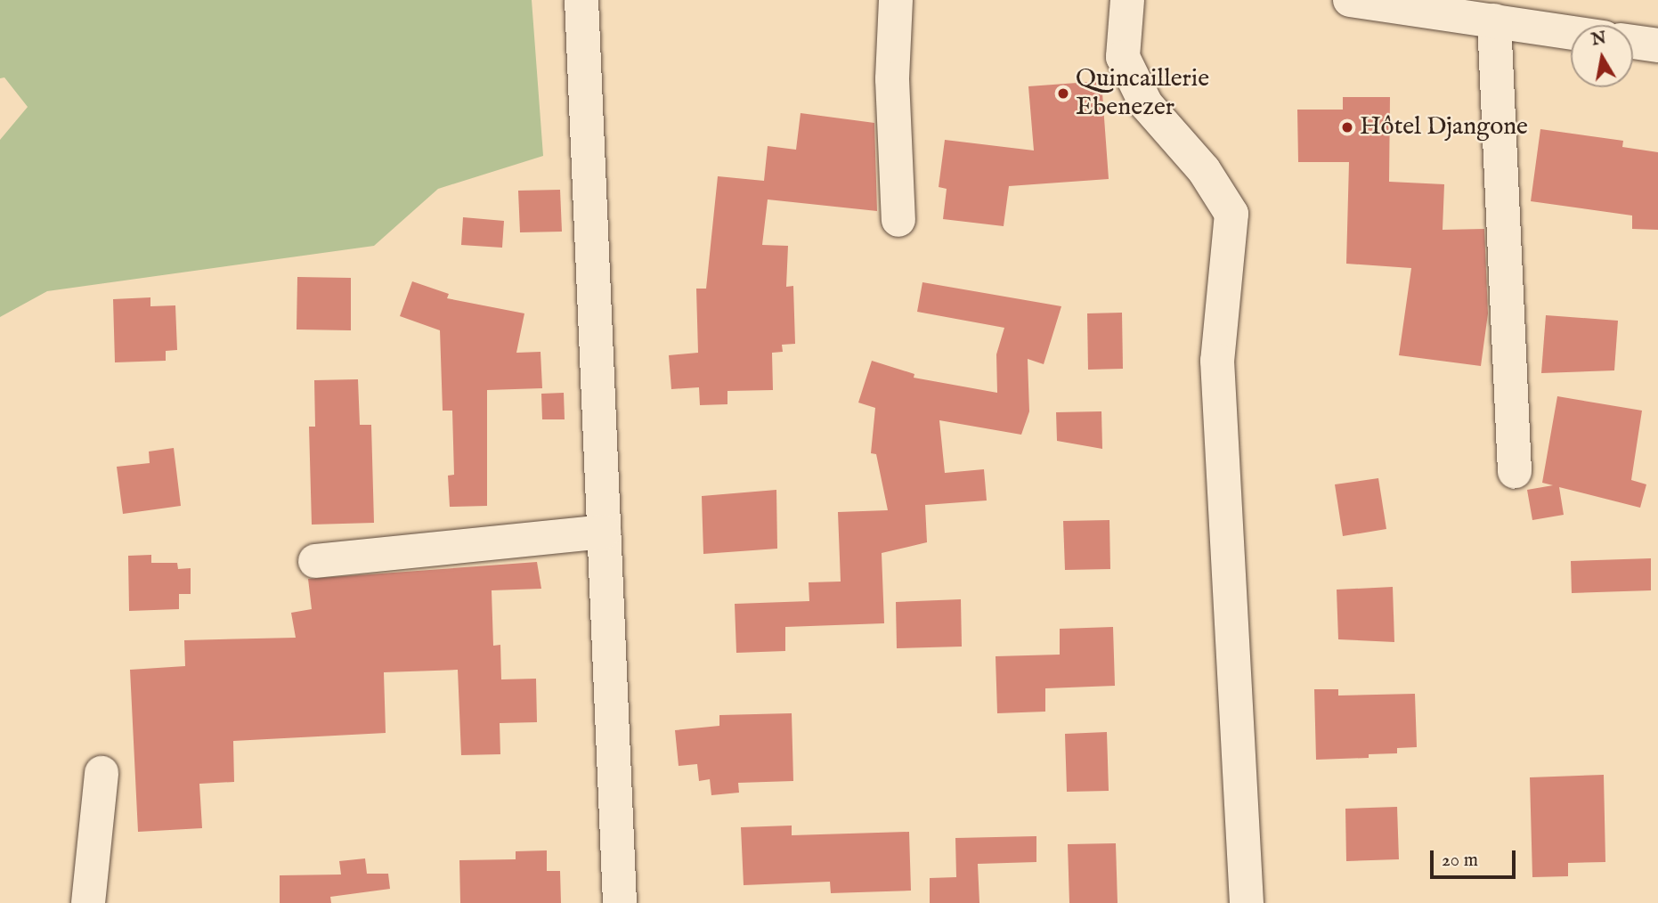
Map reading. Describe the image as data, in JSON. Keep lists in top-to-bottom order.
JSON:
{
  "places": ["Quincaillerie Ebenezer", "Hôtel Djangone"],
  "scale_bar": "20 m",
  "north": "top"
}
